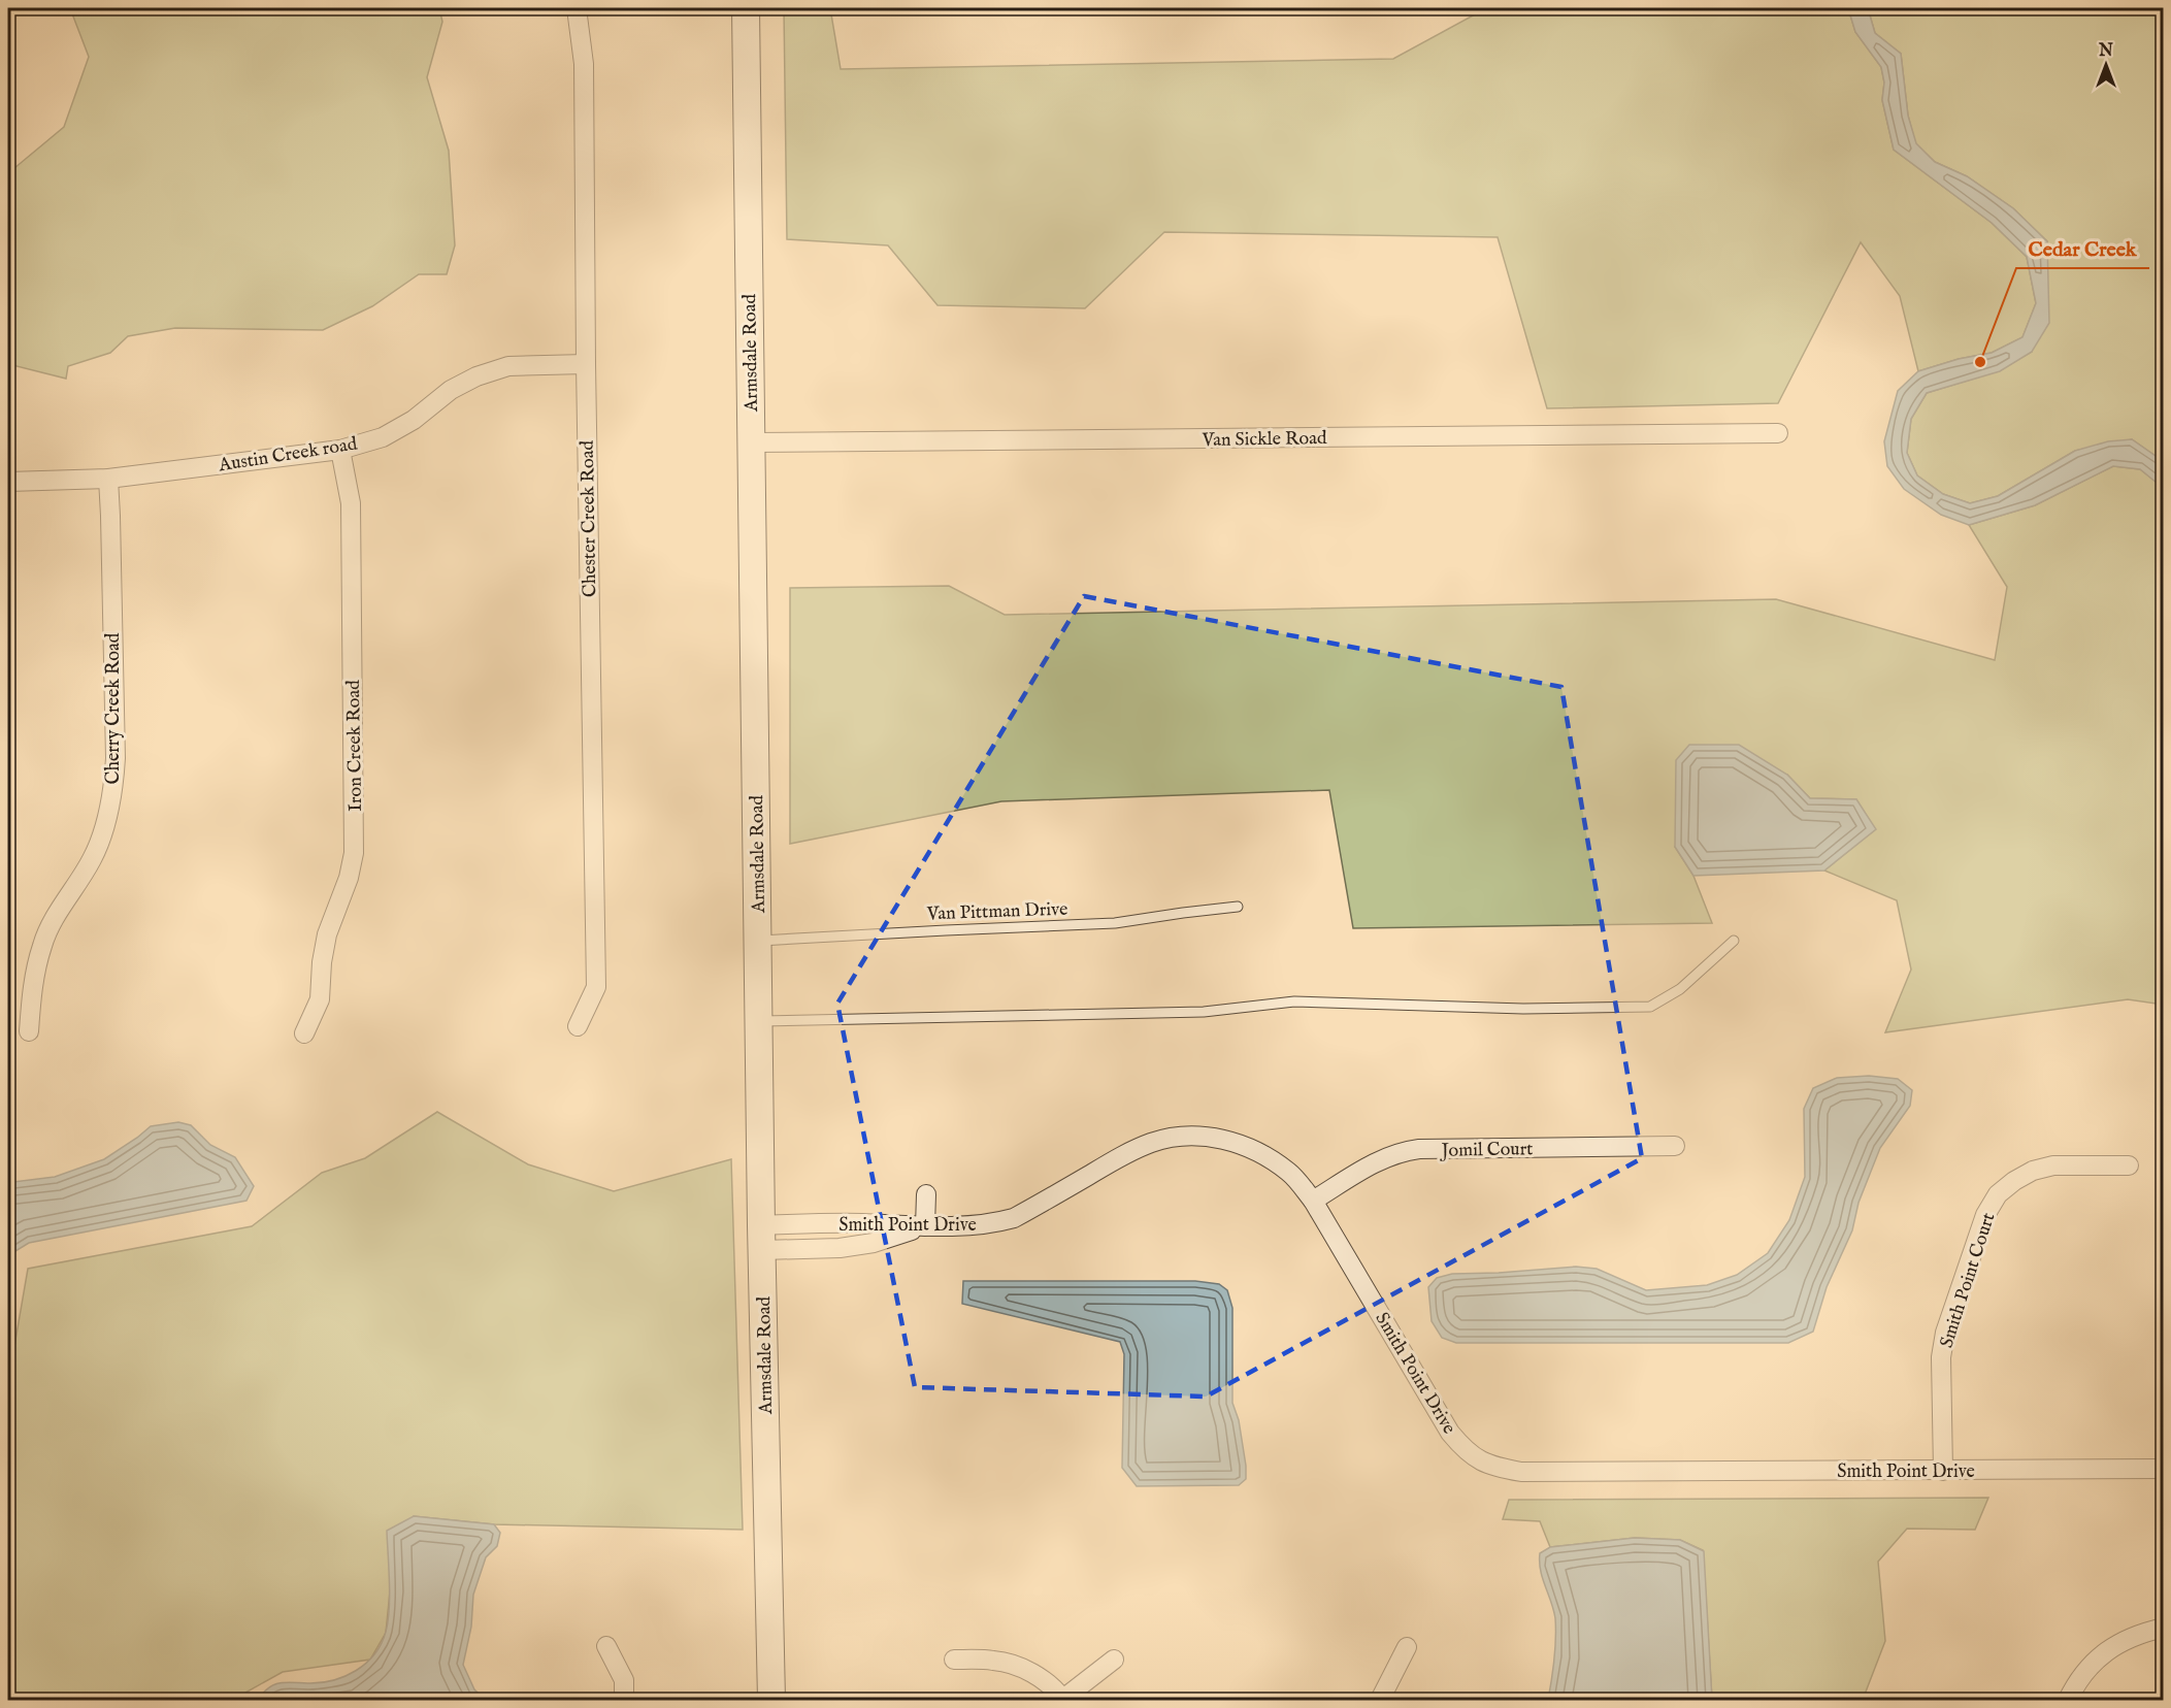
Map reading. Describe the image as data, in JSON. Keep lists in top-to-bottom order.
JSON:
{
  "streets": {
    "street": [
      "Armsdale Road",
      "Van Sickle Road",
      "Austin Creek road",
      "Chester Creek Road",
      "Cherry Creek Road",
      "Iron Creek Road",
      "Jomil Court",
      "Smith Point Drive",
      "Smith Point Court"
    ],
    "lane": ["Van Pittman Drive"]
  },
  "crossings": [
    ["Armsdale Road", "Van Sickle Road"],
    ["Armsdale Road", "Van Pittman Drive"],
    ["Armsdale Road", "Smith Point Drive"],
    ["Austin Creek road", "Chester Creek Road"],
    ["Austin Creek road", "Cherry Creek Road"],
    ["Austin Creek road", "Iron Creek Road"],
    ["Jomil Court", "Smith Point Drive"],
    ["Smith Point Drive", "Smith Point Court"]
  ],
  "places": ["Cedar Creek"],
  "north": "top"
}
